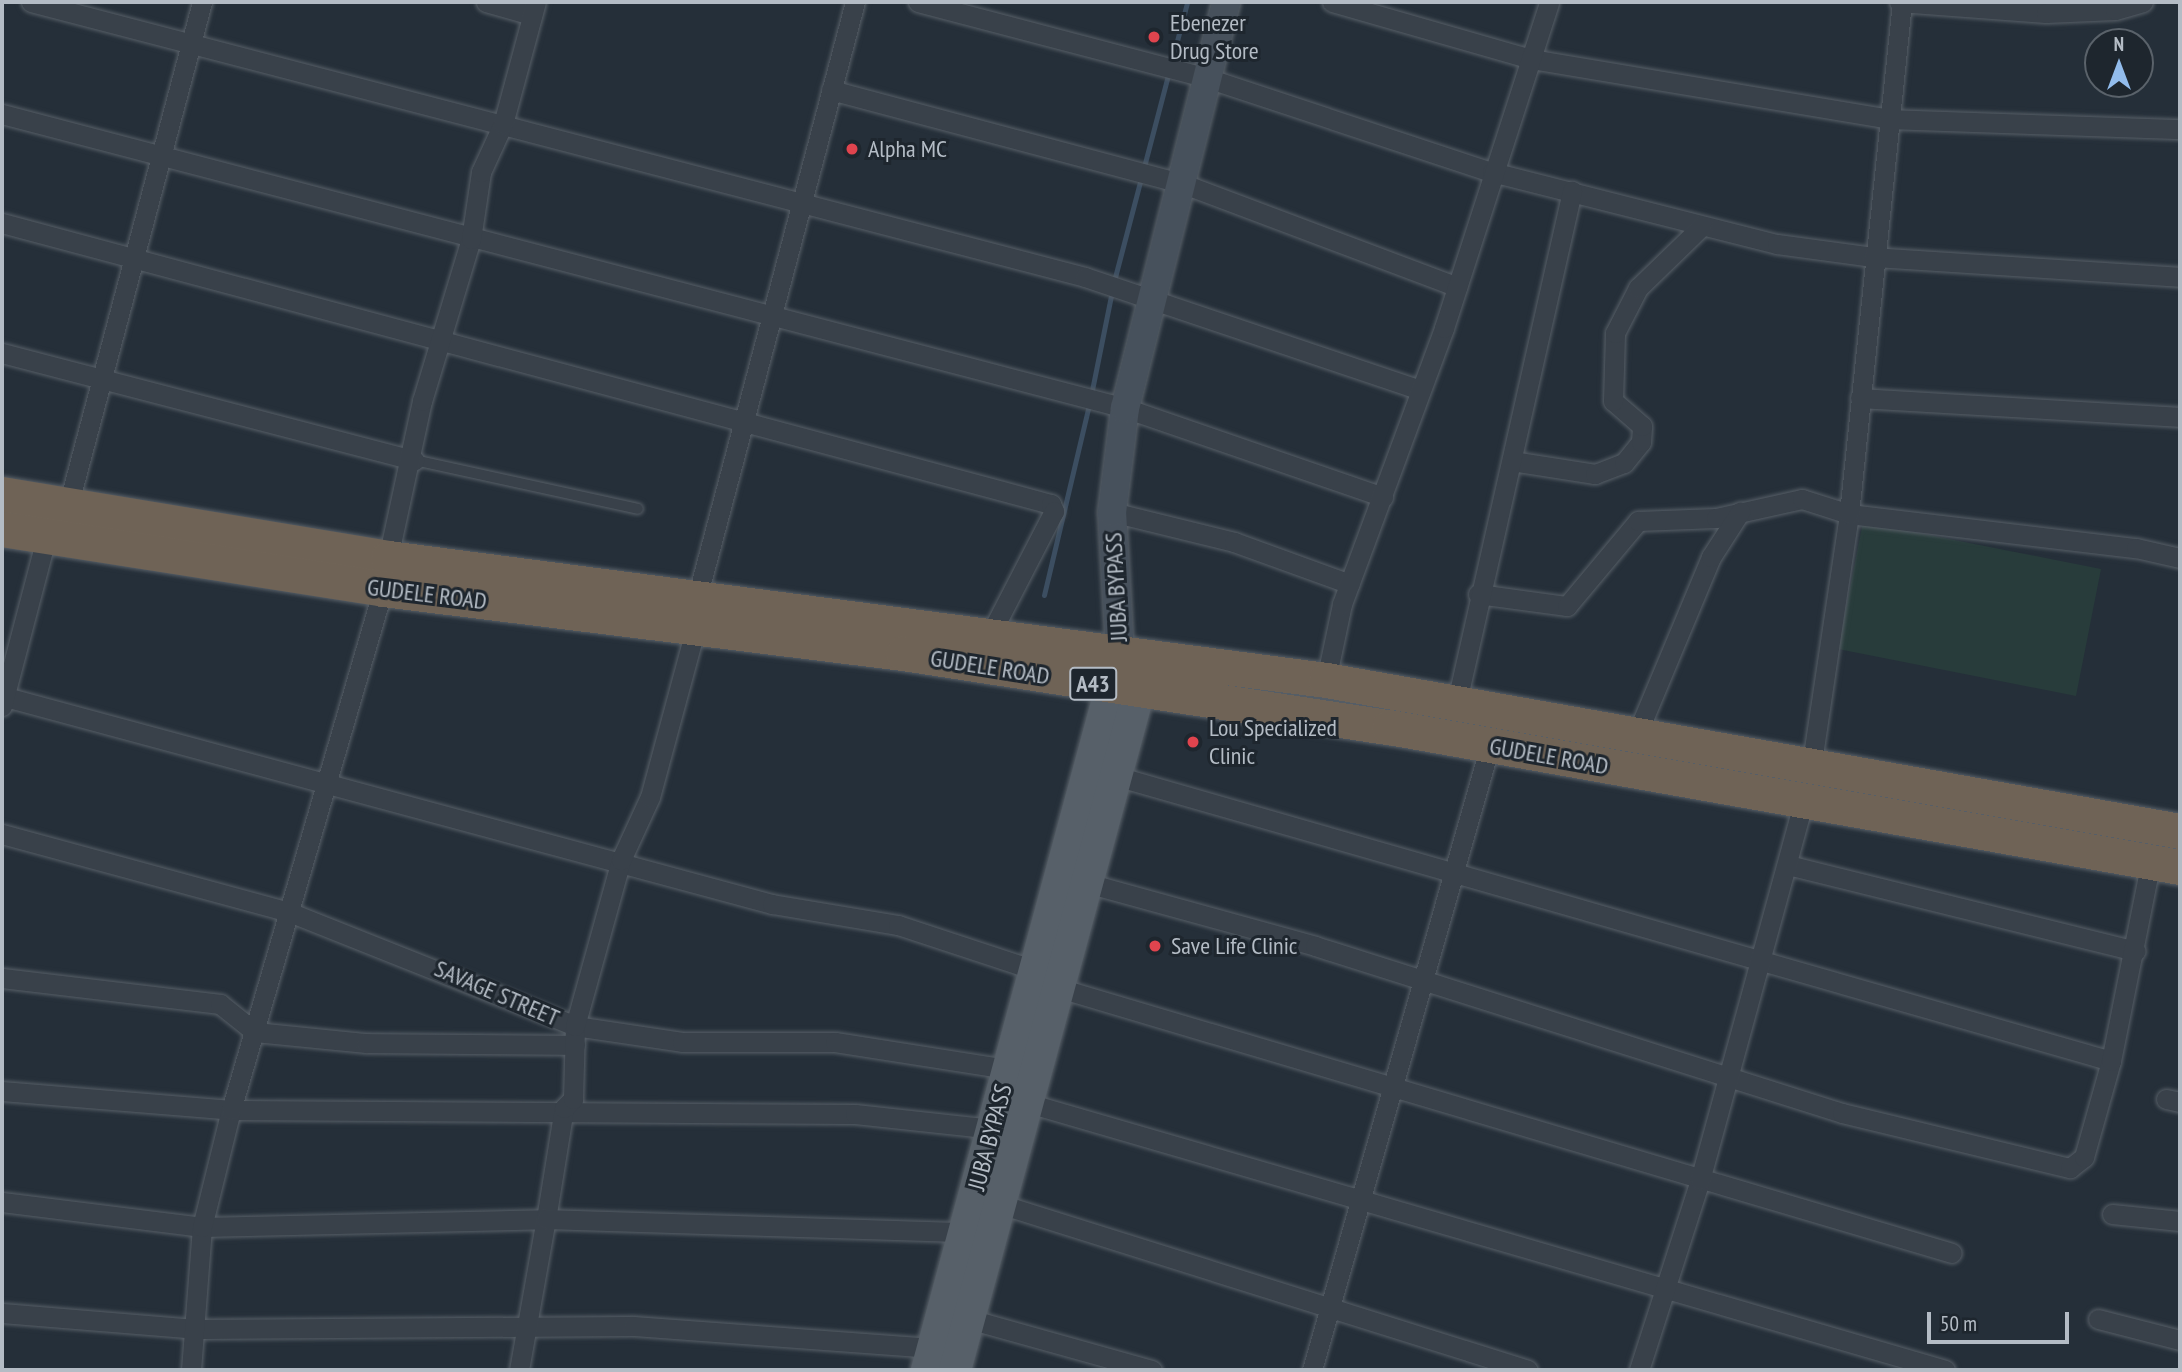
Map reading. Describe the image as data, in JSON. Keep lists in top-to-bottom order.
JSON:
{
  "streets": {
    "highway": ["GUDELE ROAD", "A43"],
    "main road": ["JUBA BYPASS"],
    "street": ["SAVAGE STREET"]
  },
  "crossings": [
    ["JUBA BYPASS", "GUDELE ROAD"],
    ["JUBA BYPASS", "SAVAGE STREET"]
  ],
  "places": [
    "Ebenezer Drug Store",
    "Alpha MC",
    "Lou Specialized Clinic",
    "Save Life Clinic"
  ],
  "scale_bar": "50 m",
  "north": "top"
}
